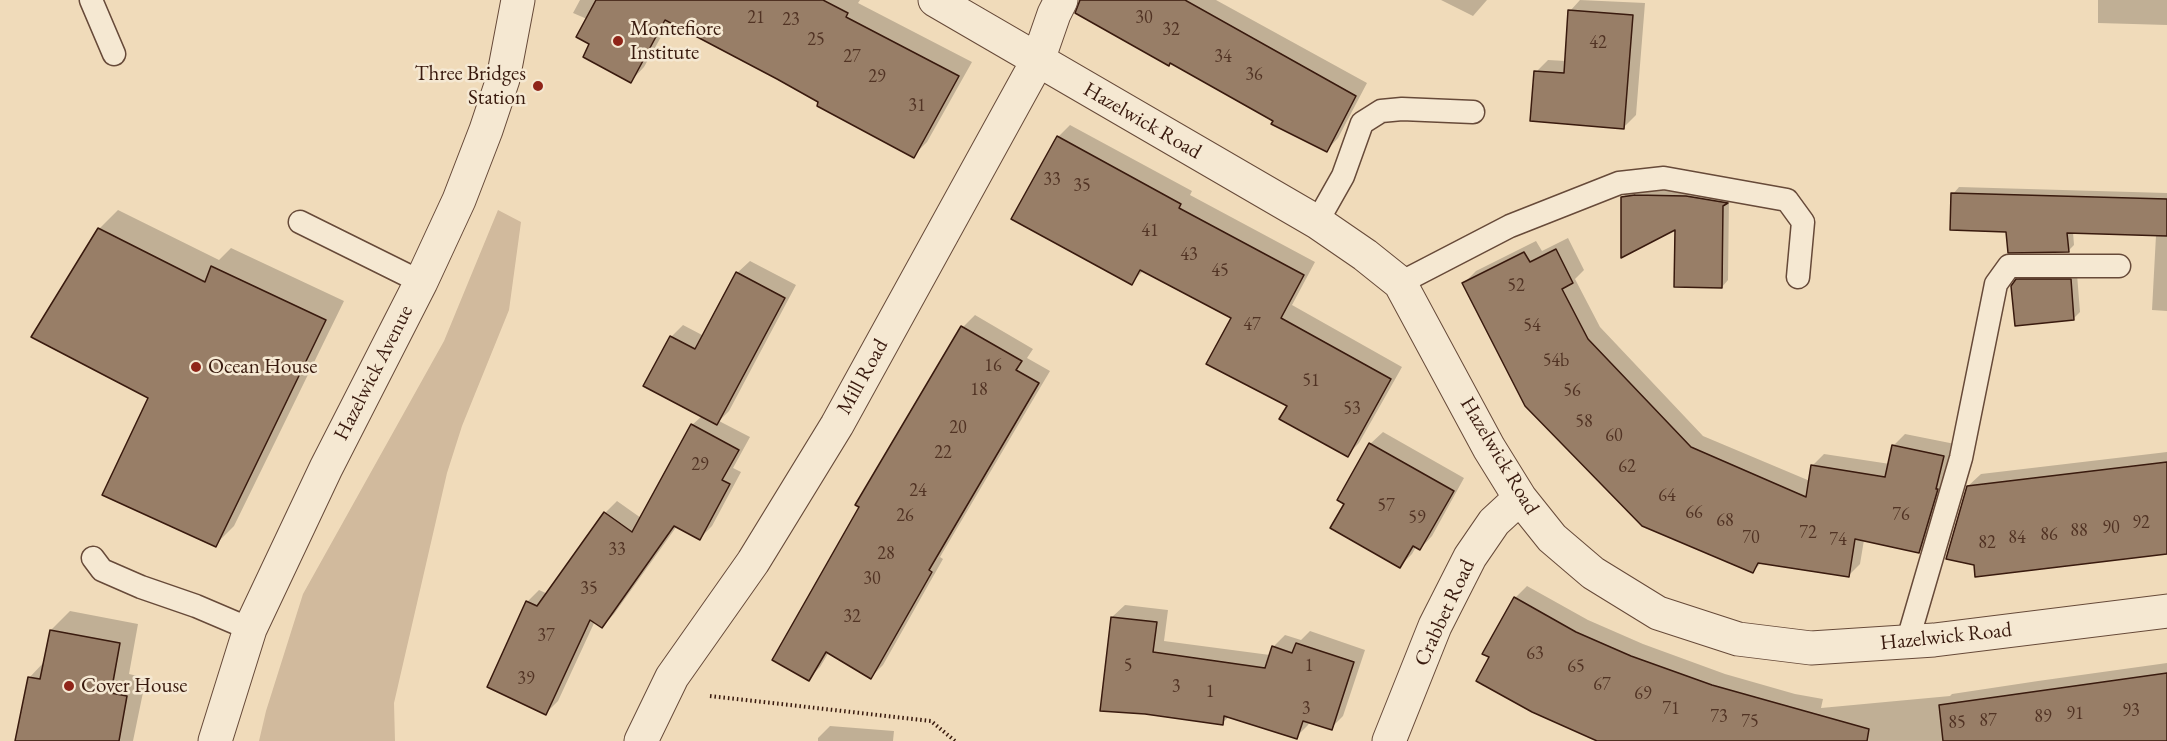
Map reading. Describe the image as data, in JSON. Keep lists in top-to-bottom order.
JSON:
{
  "streets": {
    "street": [
      "Hazelwick Road",
      "Hazelwick Avenue",
      "Mill Road",
      "Crabbet Road"
    ]
  },
  "crossings": [
    ["Hazelwick Road", "Mill Road"],
    ["Hazelwick Road", "Crabbet Road"]
  ],
  "places": [
    "Montefiore Institute",
    "Three Bridges Station",
    "Ocean House",
    "Cover House"
  ],
  "house_numbers": [
    "21",
    "30",
    "23",
    "32",
    "25",
    "42",
    "27",
    "34",
    "36",
    "29",
    "31",
    "33",
    "35",
    "41",
    "43",
    "45",
    "52",
    "47",
    "54",
    "54b",
    "16",
    "51",
    "18",
    "56",
    "53",
    "58",
    "20",
    "60",
    "22",
    "29",
    "62",
    "24",
    "64",
    "57",
    "66",
    "76",
    "26",
    "59",
    "68",
    "92",
    "90",
    "88",
    "72",
    "86",
    "70",
    "84",
    "74",
    "82",
    "33",
    "28",
    "30",
    "35",
    "32",
    "37",
    "63",
    "5",
    "1",
    "65",
    "39",
    "67",
    "3",
    "1",
    "69",
    "3",
    "71",
    "93",
    "91",
    "73",
    "89",
    "87",
    "75",
    "85"
  ]
}
